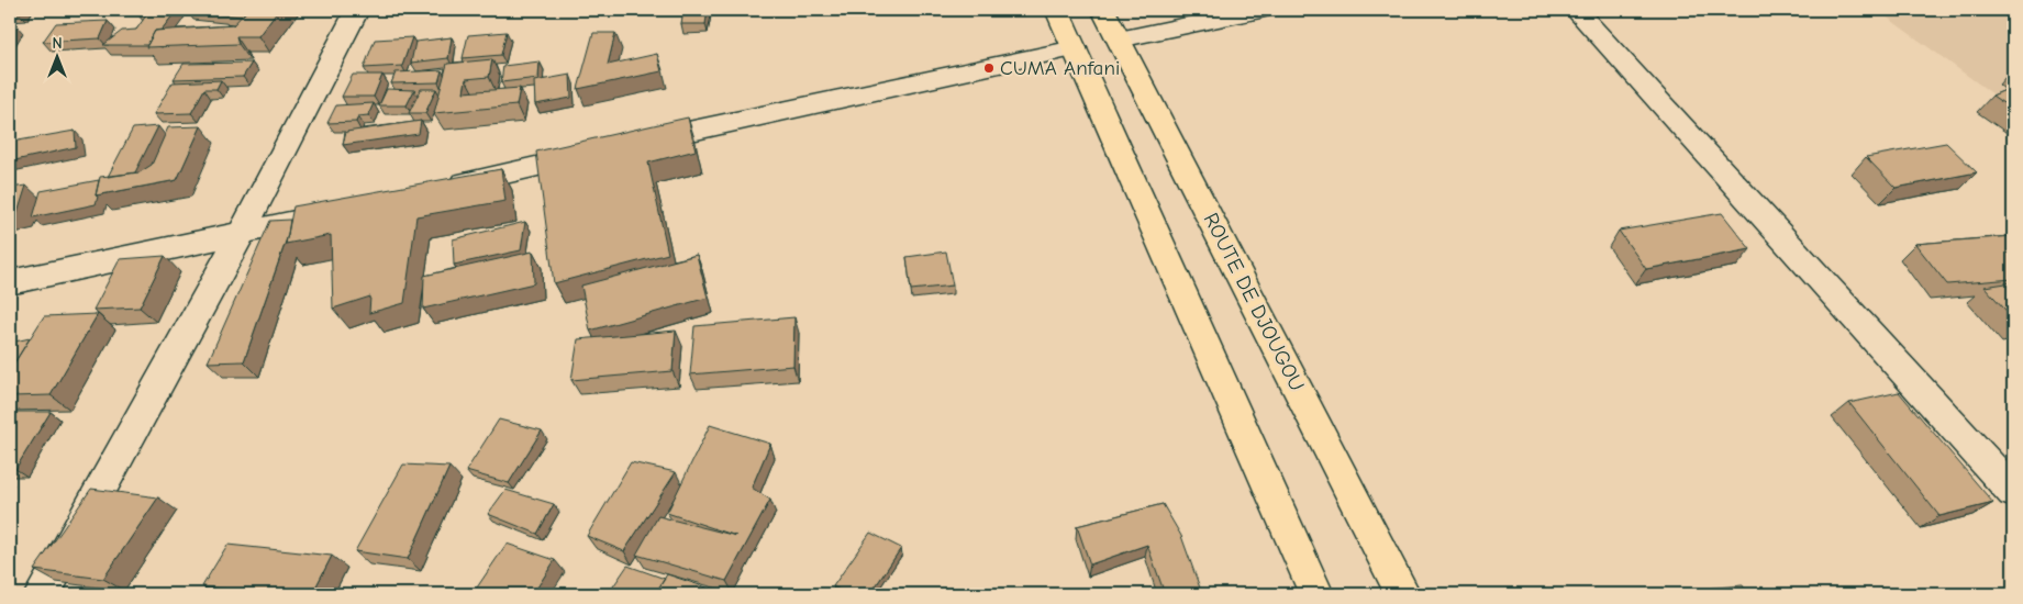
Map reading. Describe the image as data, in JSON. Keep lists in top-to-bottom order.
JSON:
{
  "streets": {
    "highway": ["ROUTE DE DJOUGOU"]
  },
  "places": ["CUMA Anfani"],
  "north": "top"
}
